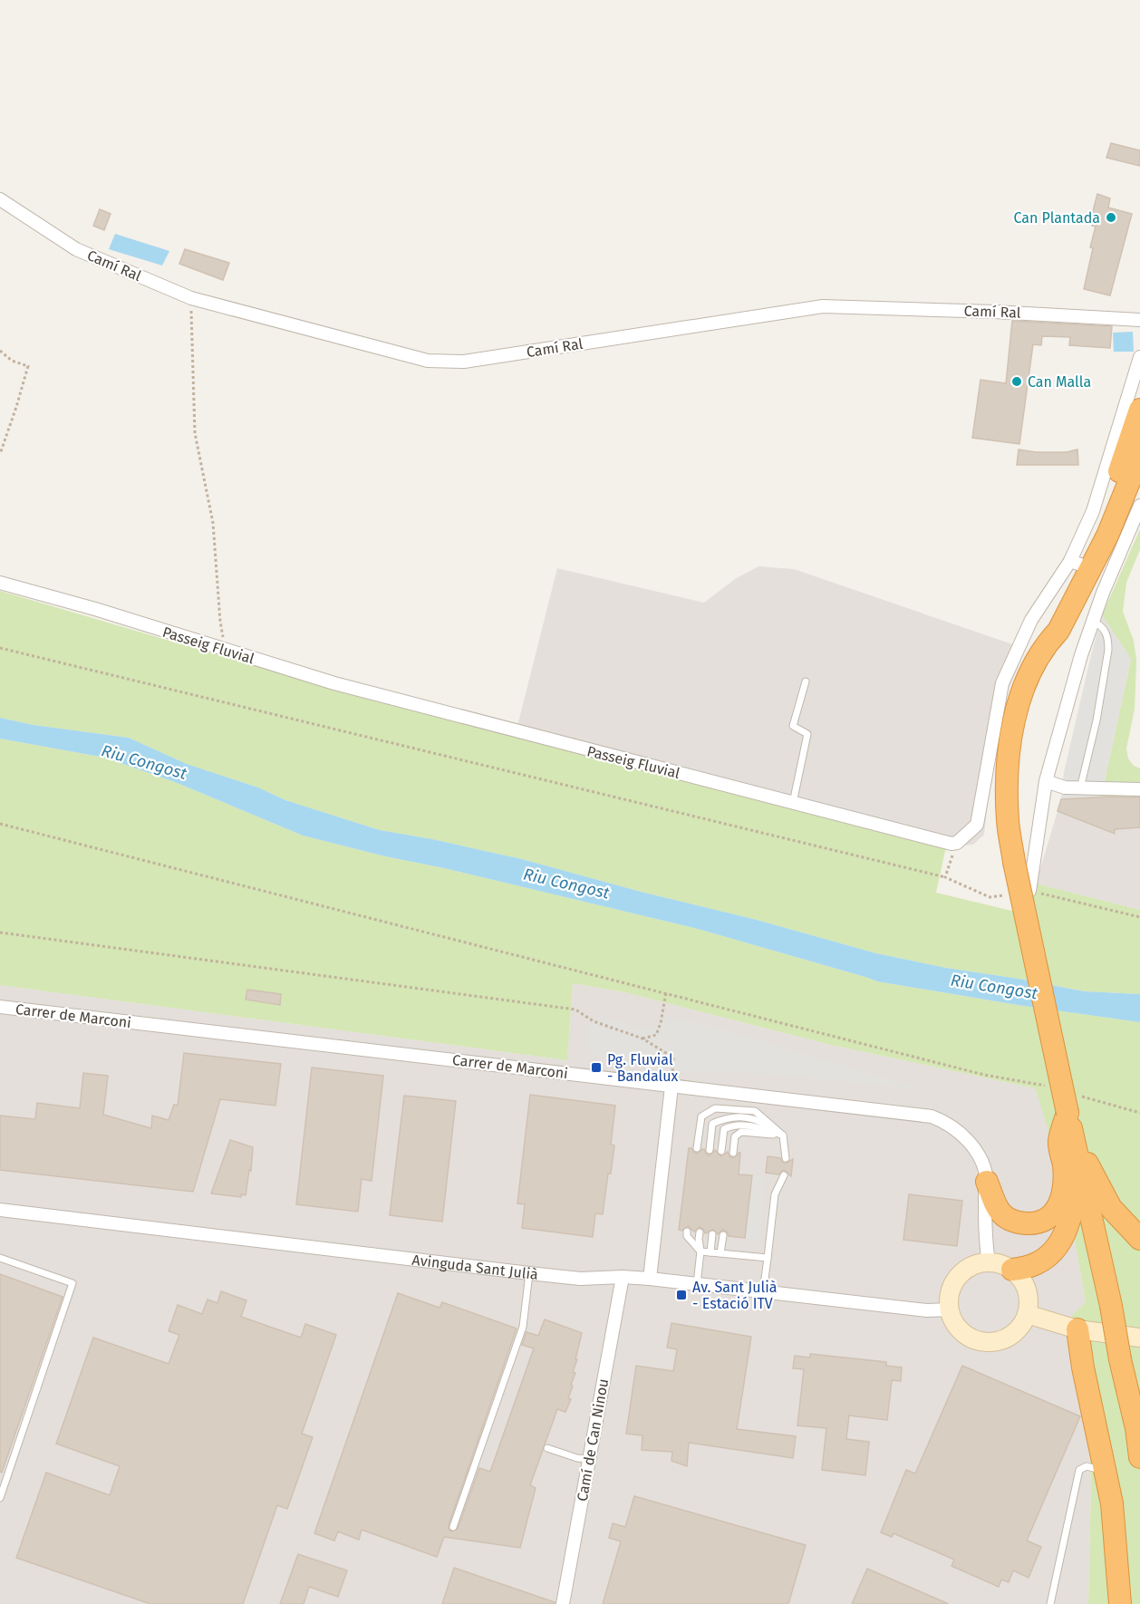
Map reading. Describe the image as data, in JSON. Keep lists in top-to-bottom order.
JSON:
{
  "streets": {
    "street": [
      "Camí Ral",
      "Passeig Fluvial",
      "Carrer de Marconi",
      "Avinguda Sant Julià",
      "Camí de Can Ninou"
    ]
  },
  "crossings": [
    ["Avinguda Sant Julià", "Camí de Can Ninou"]
  ],
  "water": ["Riu Congost"],
  "places": {
    "other": ["Can Plantada", "Can Malla"],
    "transit": ["Pg. Fluvial - Bandalux", "Av. Sant Julià - Estació ITV"]
  }
}
